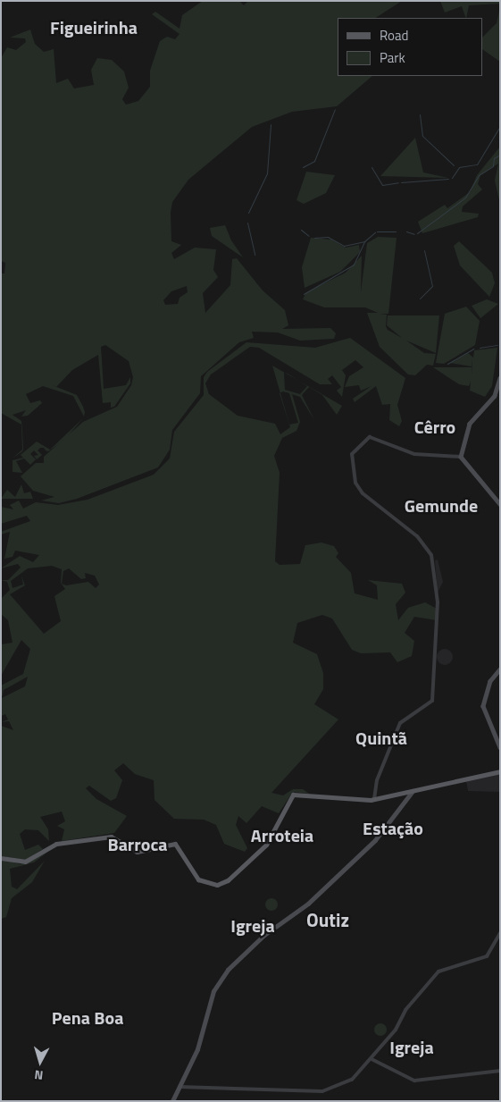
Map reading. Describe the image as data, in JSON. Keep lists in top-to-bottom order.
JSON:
{
  "districts": [
    "Figueirinha",
    "Cêrro",
    "Gemunde",
    "Quintã",
    "Estação",
    "Arroteia",
    "Barroca",
    "Outiz",
    "Igreja",
    "Pena Boa",
    "Igreja"
  ],
  "legend": ["Road", "Park"],
  "north": "bottom"
}
